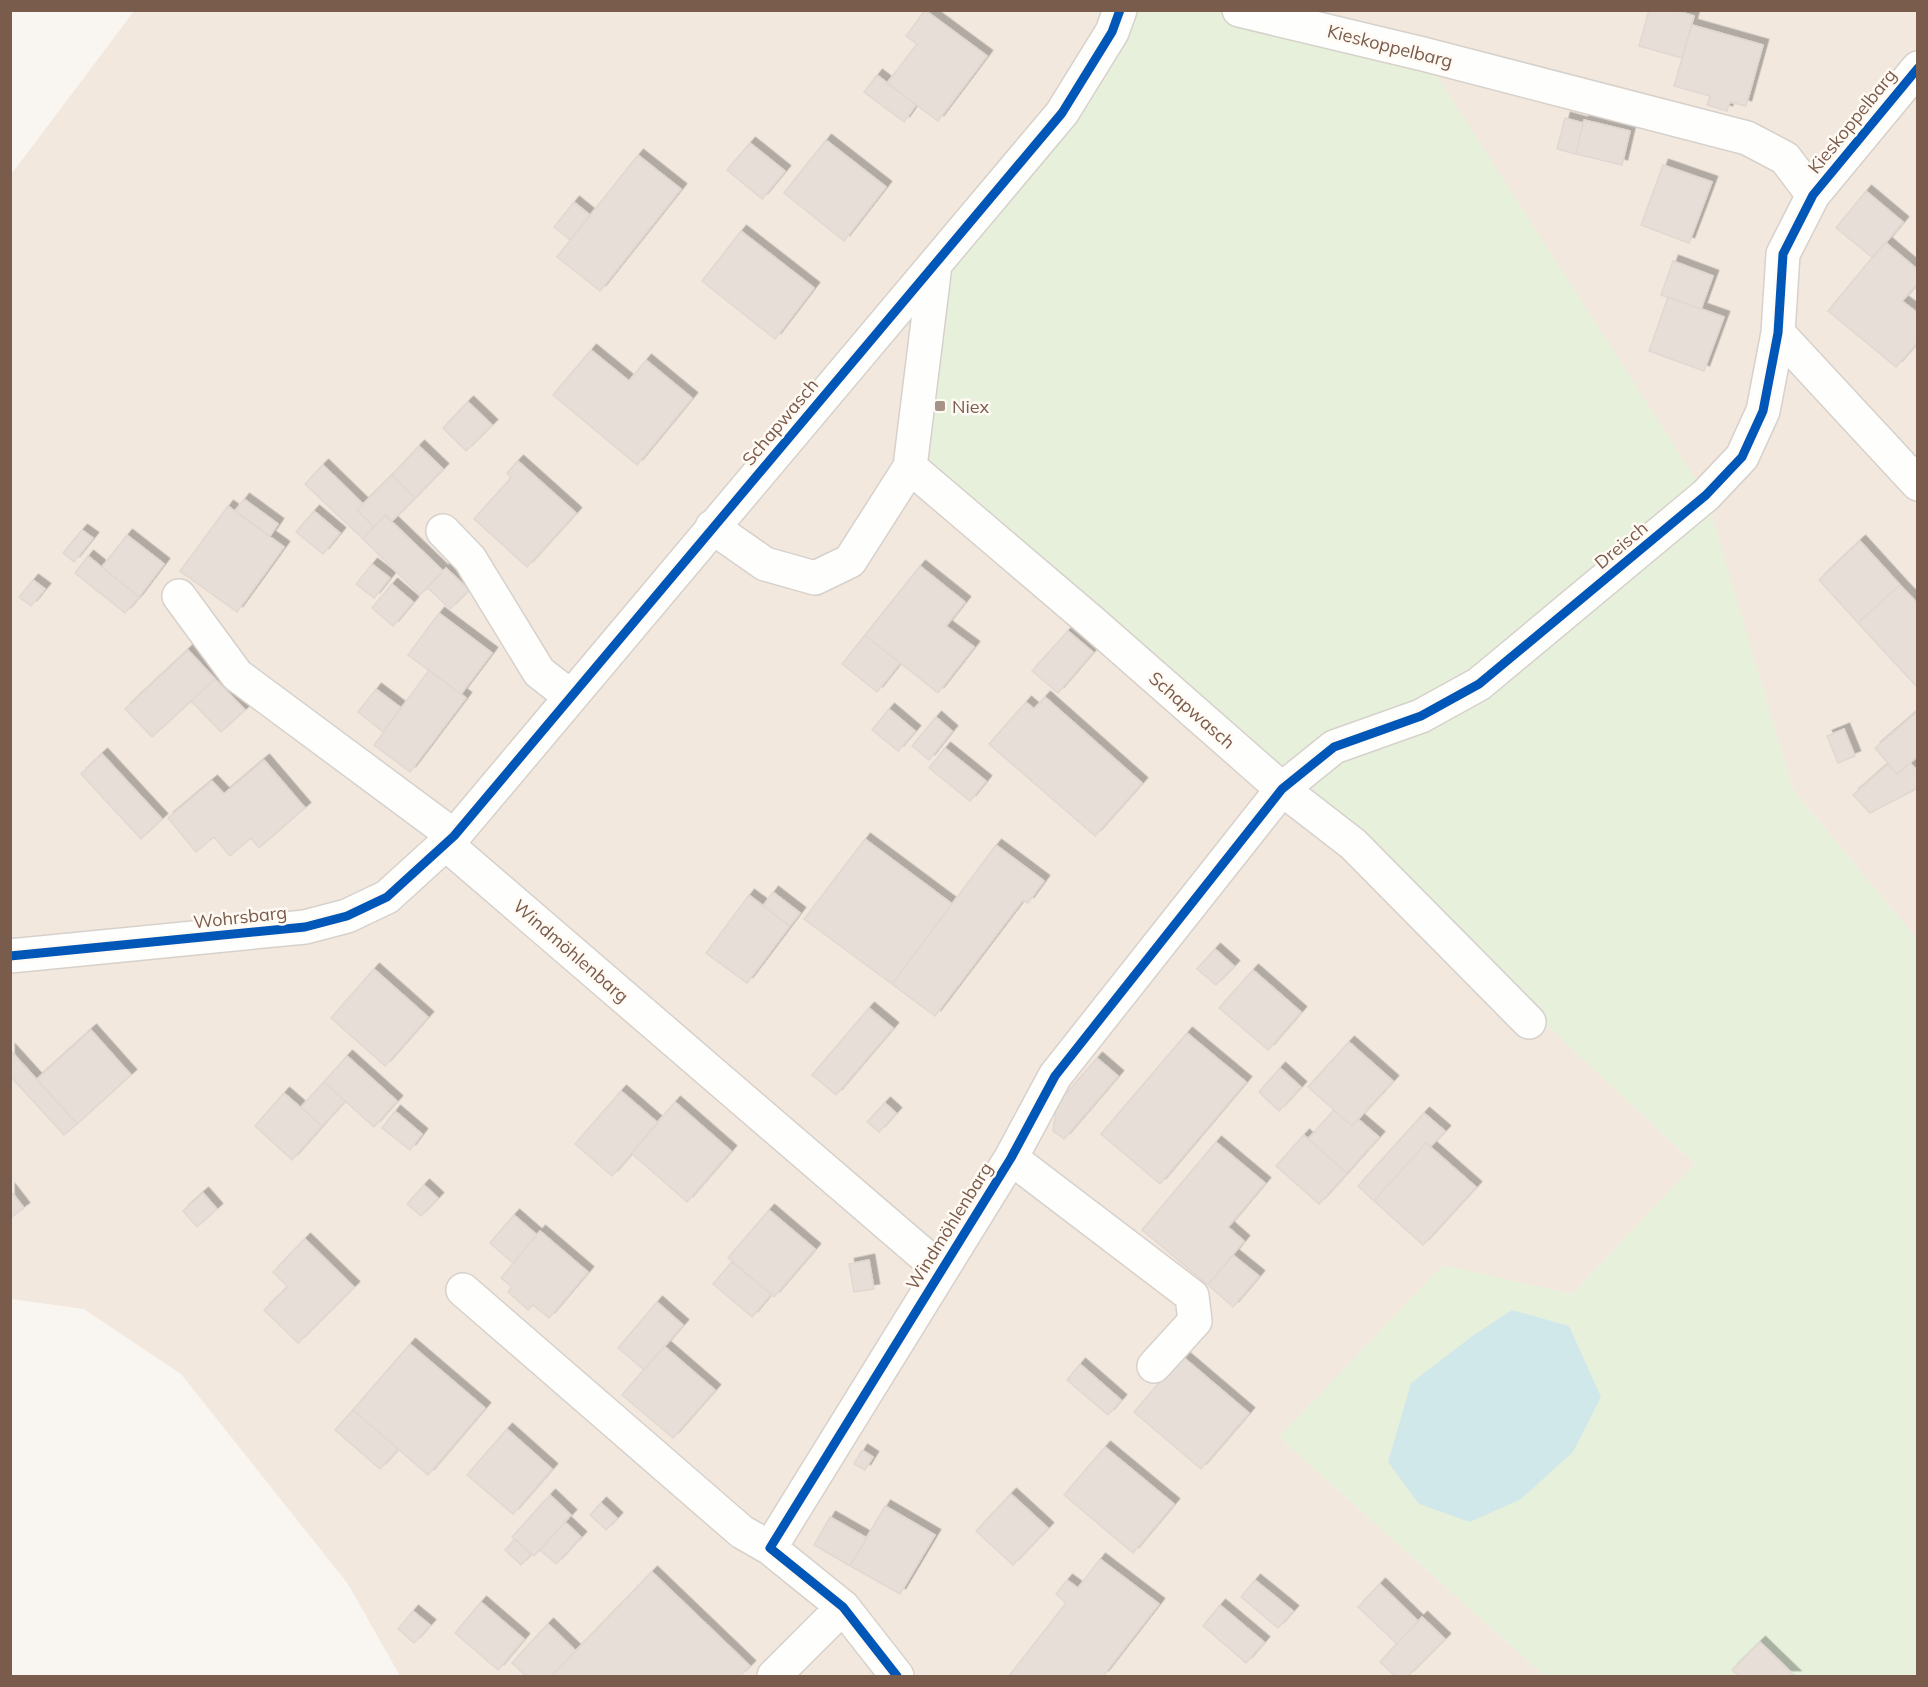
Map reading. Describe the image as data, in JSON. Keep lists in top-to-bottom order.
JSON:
{
  "streets": {
    "street": [
      "Kieskoppelbarg",
      "Schapwasch",
      "Dreisch",
      "Wohrsbarg",
      "Windmöhlenbarg"
    ]
  },
  "crossings": [
    ["Kieskoppelbarg", "Dreisch"],
    ["Schapwasch", "Dreisch"],
    ["Schapwasch", "Wohrsbarg"],
    ["Schapwasch", "Windmöhlenbarg"],
    ["Dreisch", "Windmöhlenbarg"],
    ["Wohrsbarg", "Windmöhlenbarg"]
  ],
  "places": {
    "transit": ["Niex"]
  }
}
